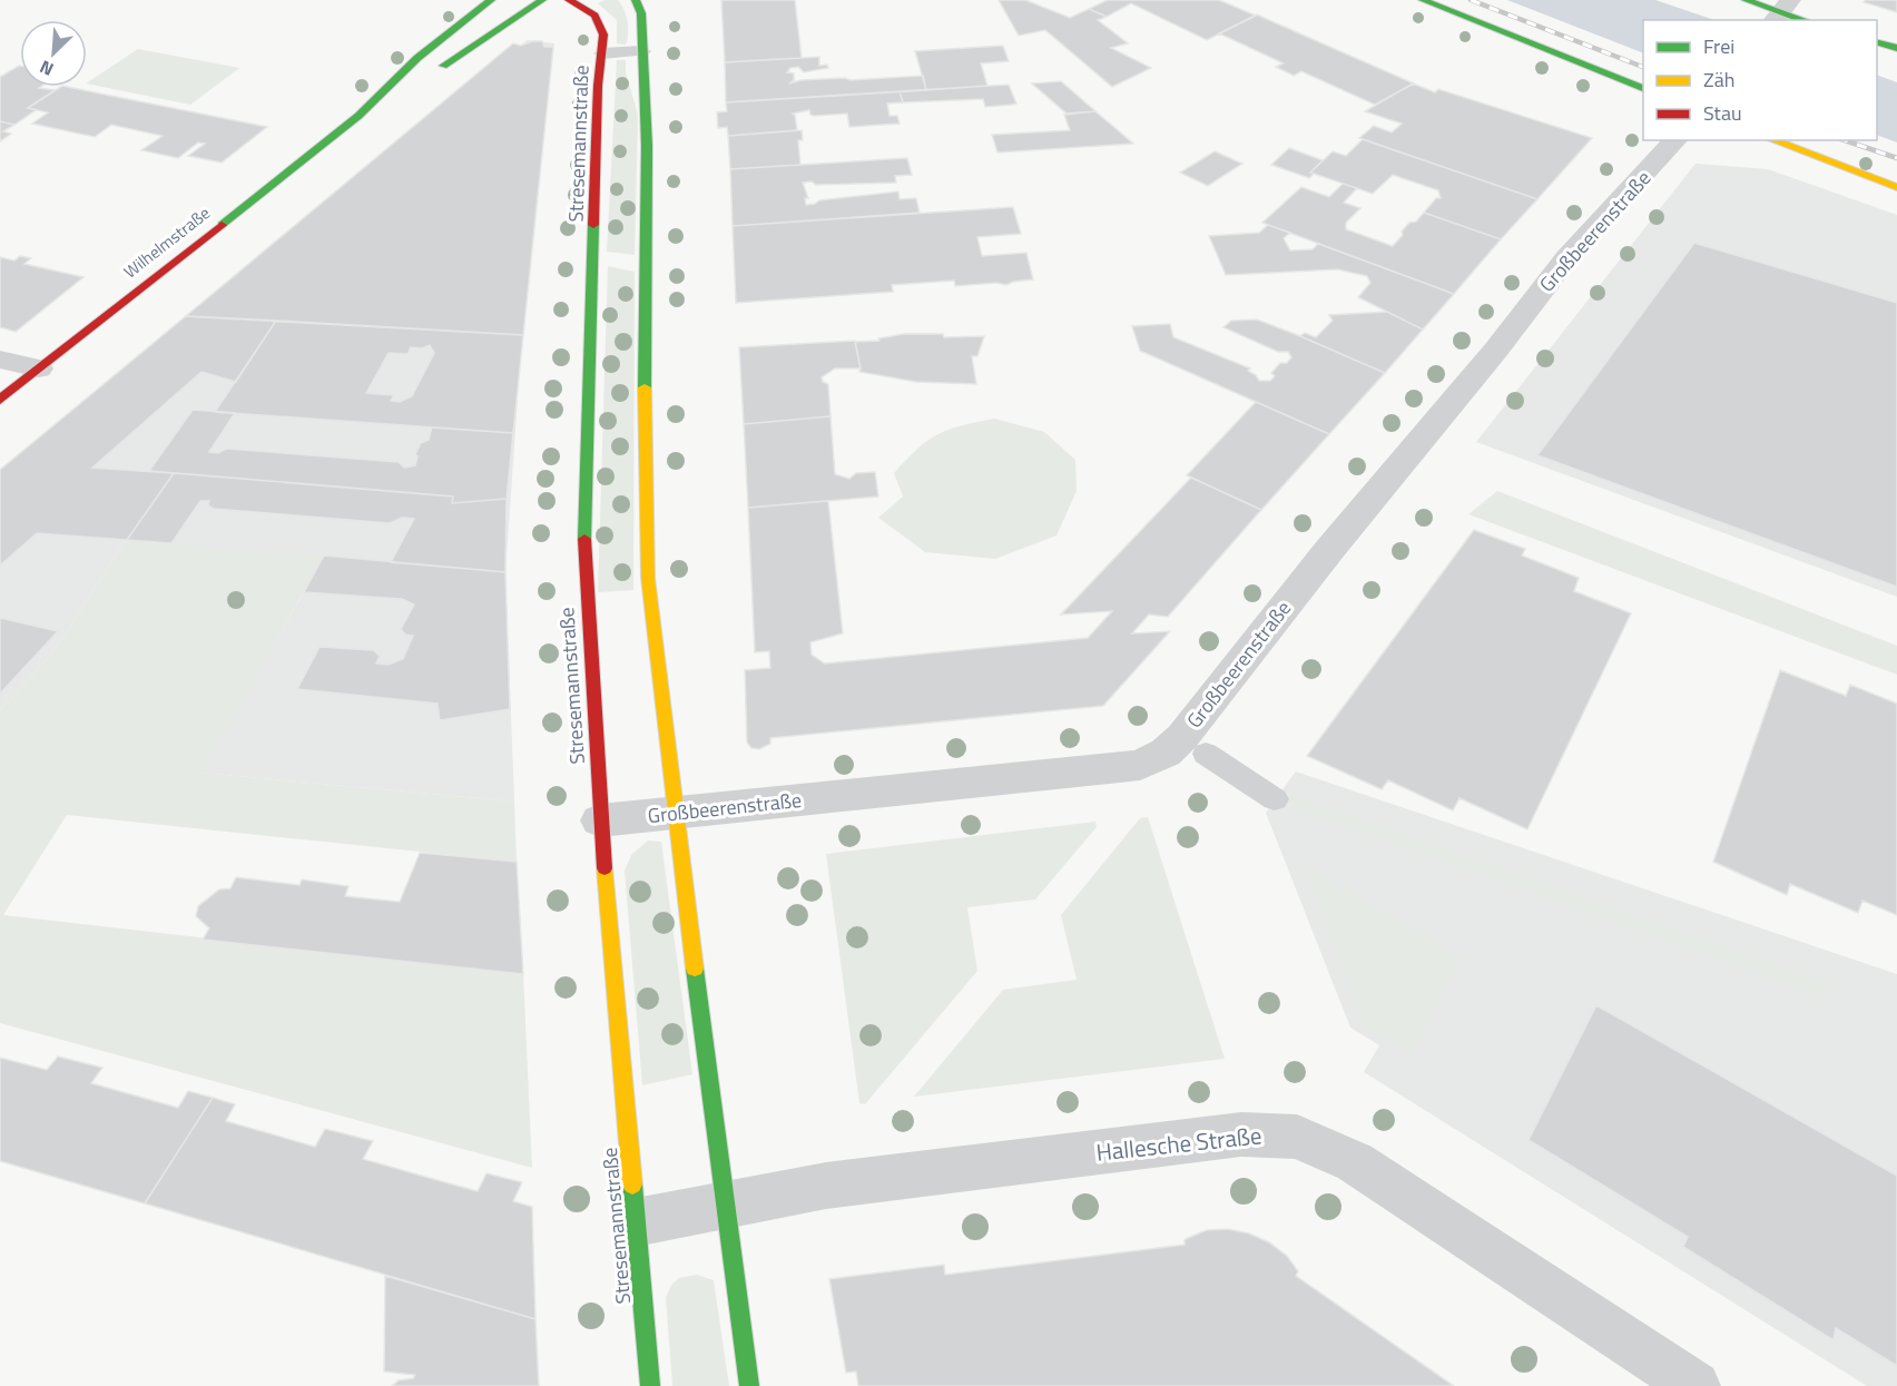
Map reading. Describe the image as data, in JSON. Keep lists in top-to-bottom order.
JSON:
{
  "streets": {
    "main road": ["Stresemannstraße", "Wilhelmstraße"],
    "street": ["Großbeerenstraße", "Hallesche Straße"]
  },
  "crossings": [
    ["Stresemannstraße", "Großbeerenstraße"],
    ["Stresemannstraße", "Hallesche Straße"]
  ],
  "legend": ["Frei", "Zäh", "Stau"],
  "north": "bottom left"
}
